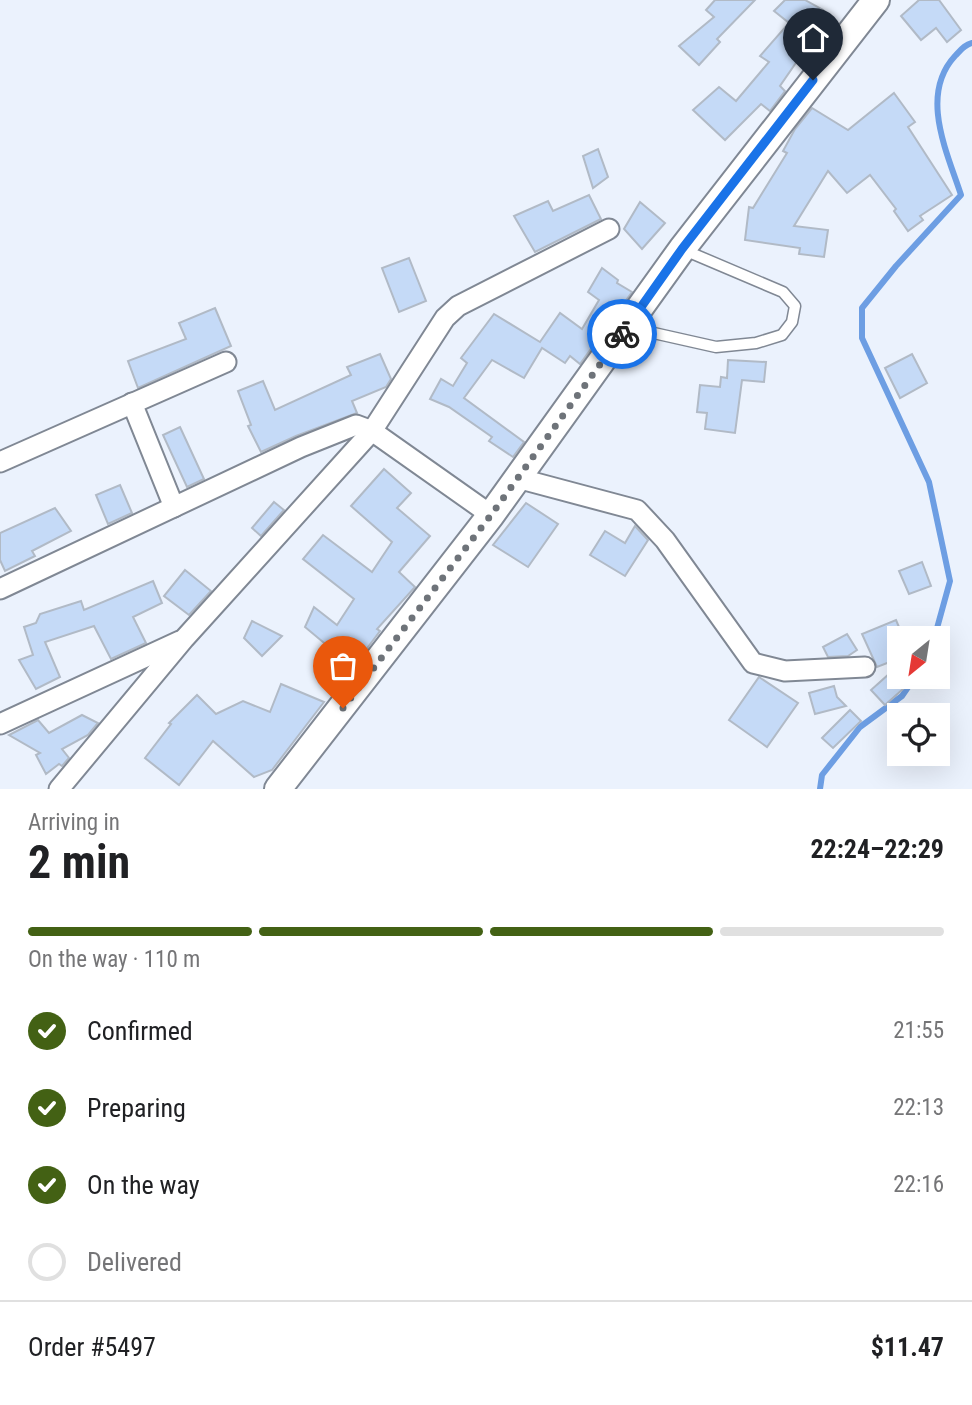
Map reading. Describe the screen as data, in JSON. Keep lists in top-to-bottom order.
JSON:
{
  "north": "bottom left",
  "page": {
    "heading": ["2 min", "Arriving in", "22:24–22:29"],
    "panel": ["Order #5497", "$11.47"],
    "bar": "On the way · 110 m",
    "list": [
      ["Confirmed", "21:55"],
      ["Preparing", "22:13"],
      ["On the way", "22:16"],
      "Delivered"
    ]
  }
}
